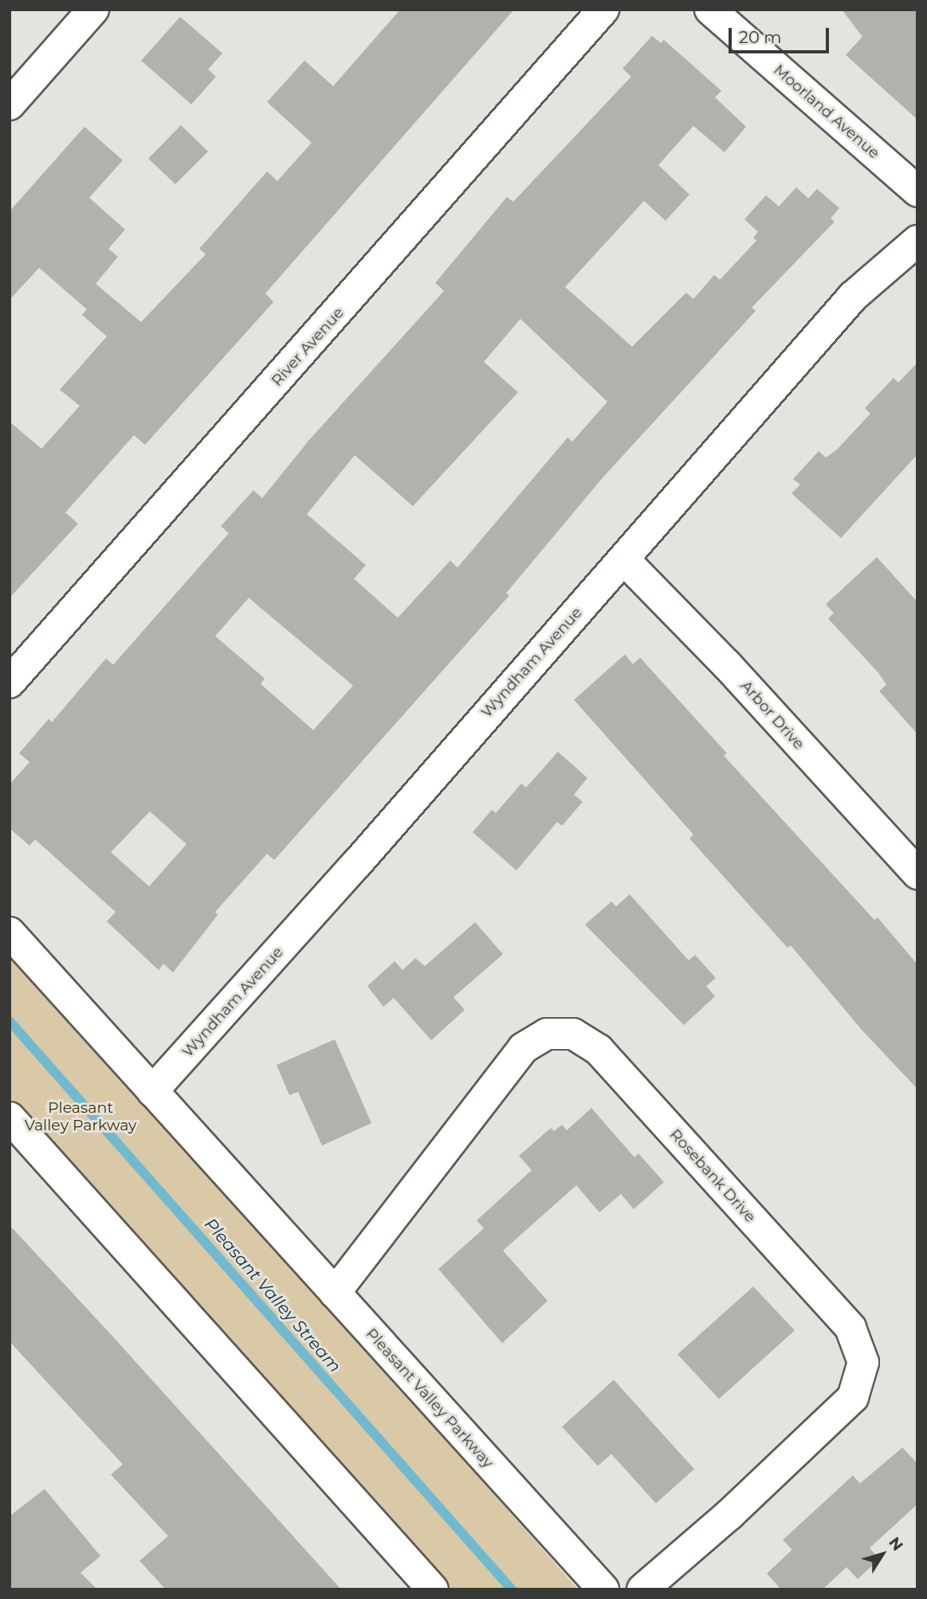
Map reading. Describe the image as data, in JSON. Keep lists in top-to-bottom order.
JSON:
{
  "streets": {
    "street": [
      "Moorland Avenue",
      "River Avenue",
      "Wyndham Avenue",
      "Arbor Drive",
      "Rosebank Drive",
      "Pleasant Valley Parkway"
    ]
  },
  "crossings": [
    ["Wyndham Avenue", "Arbor Drive"],
    ["Wyndham Avenue", "Pleasant Valley Parkway"],
    ["Rosebank Drive", "Pleasant Valley Parkway"]
  ],
  "water": ["Pleasant Valley Stream"],
  "parks": ["Pleasant Valley Parkway"],
  "scale_bar": "20 m",
  "north": "top right"
}
